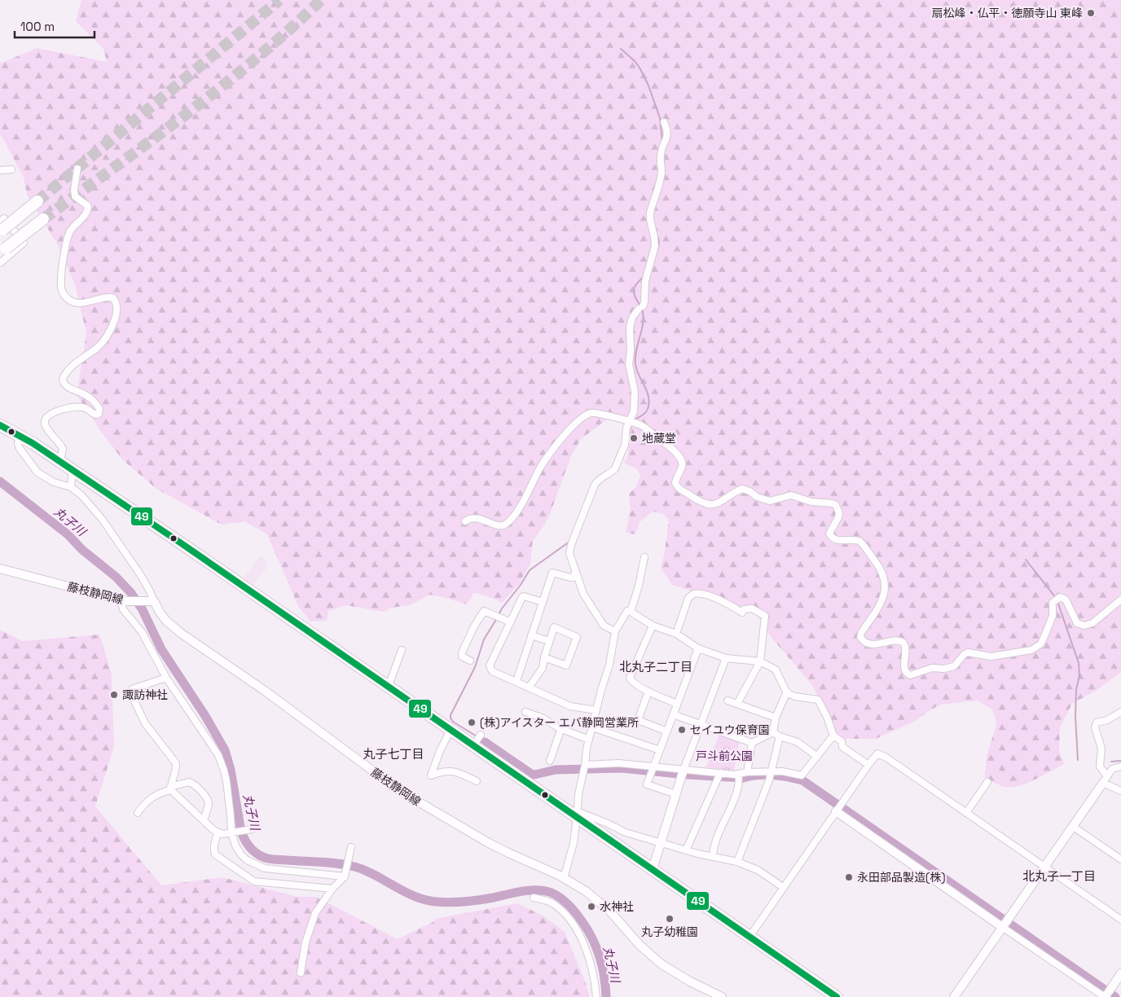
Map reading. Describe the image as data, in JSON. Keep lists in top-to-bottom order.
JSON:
{
  "streets": {
    "main road": ["藤枝静岡線"]
  },
  "districts": ["北丸子二丁目", "丸子七丁目", "北丸子一丁目"],
  "water": ["丸子川"],
  "parks": ["戸斗前公園"],
  "places": [
    "扇松峰・仏平・徳願寺山 東峰",
    "地蔵堂",
    "諏訪神社",
    "(株)アイスター エバ静岡営業所",
    "セイユウ保育園",
    "永田部品製造(株)",
    "水神社",
    "丸子幼稚園"
  ],
  "lines": ["transit line 49"],
  "scale_bar": "100 m"
}
